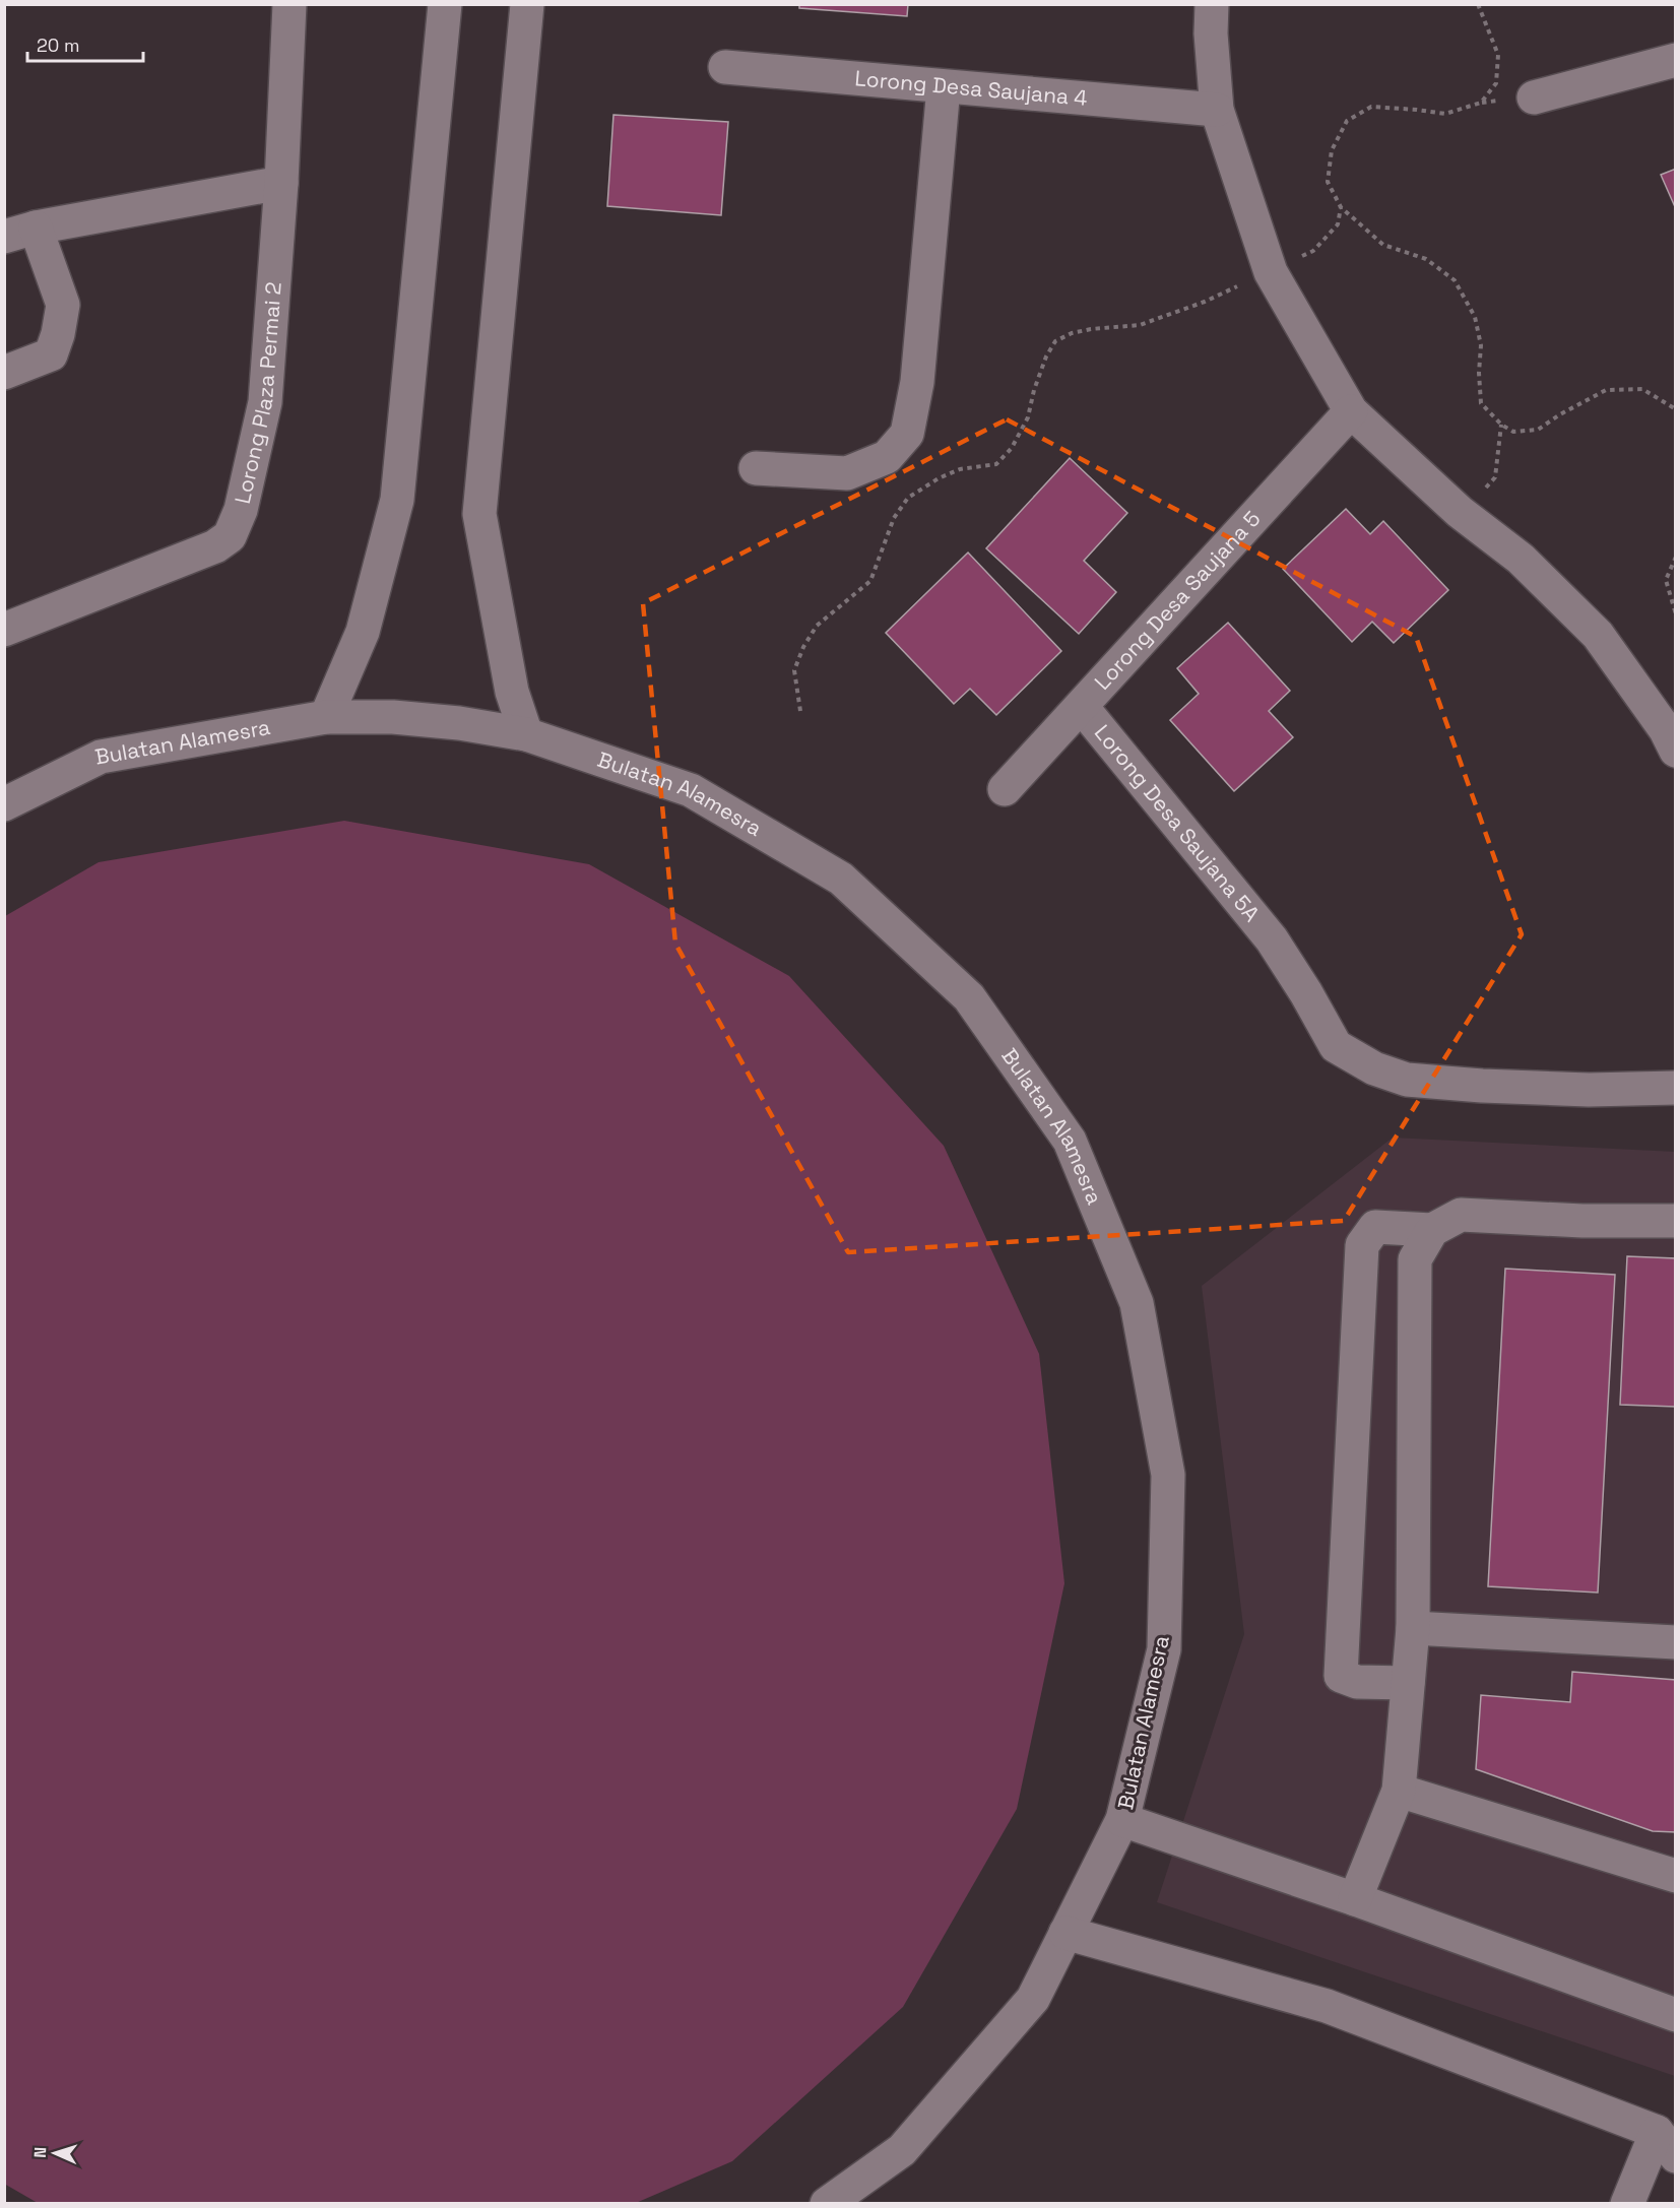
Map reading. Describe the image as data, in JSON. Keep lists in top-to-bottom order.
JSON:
{
  "streets": {
    "street": [
      "Lorong Desa Saujana 4",
      "Lorong Plaza Permai 2",
      "Lorong Desa Saujana 5",
      "Bulatan Alamesra",
      "Lorong Desa Saujana 5A"
    ]
  },
  "crossings": [
    ["Lorong Desa Saujana 5", "Lorong Desa Saujana 5A"]
  ],
  "scale_bar": "20 m",
  "north": "left"
}
